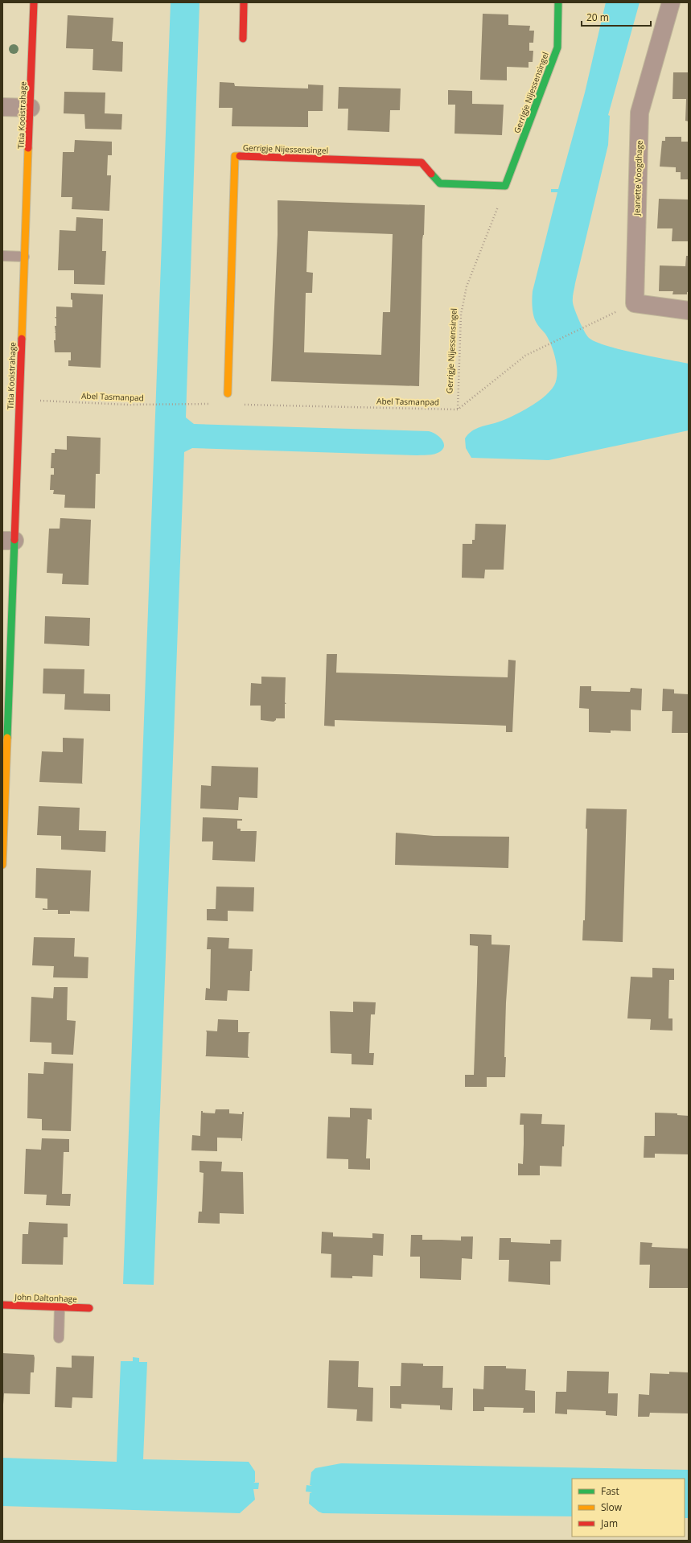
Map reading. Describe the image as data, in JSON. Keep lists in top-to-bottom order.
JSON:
{
  "streets": {
    "street": [
      "Gerrigje Nijessensingel",
      "Titia Kooistrahage",
      "Jeanette Voogdhage",
      "John Daltonhage"
    ],
    "path": ["Abel Tasmanpad"]
  },
  "crossings": [
    ["Gerrigje Nijessensingel", "Abel Tasmanpad"]
  ],
  "legend": ["Fast", "Slow", "Jam"],
  "scale_bar": "20 m"
}
